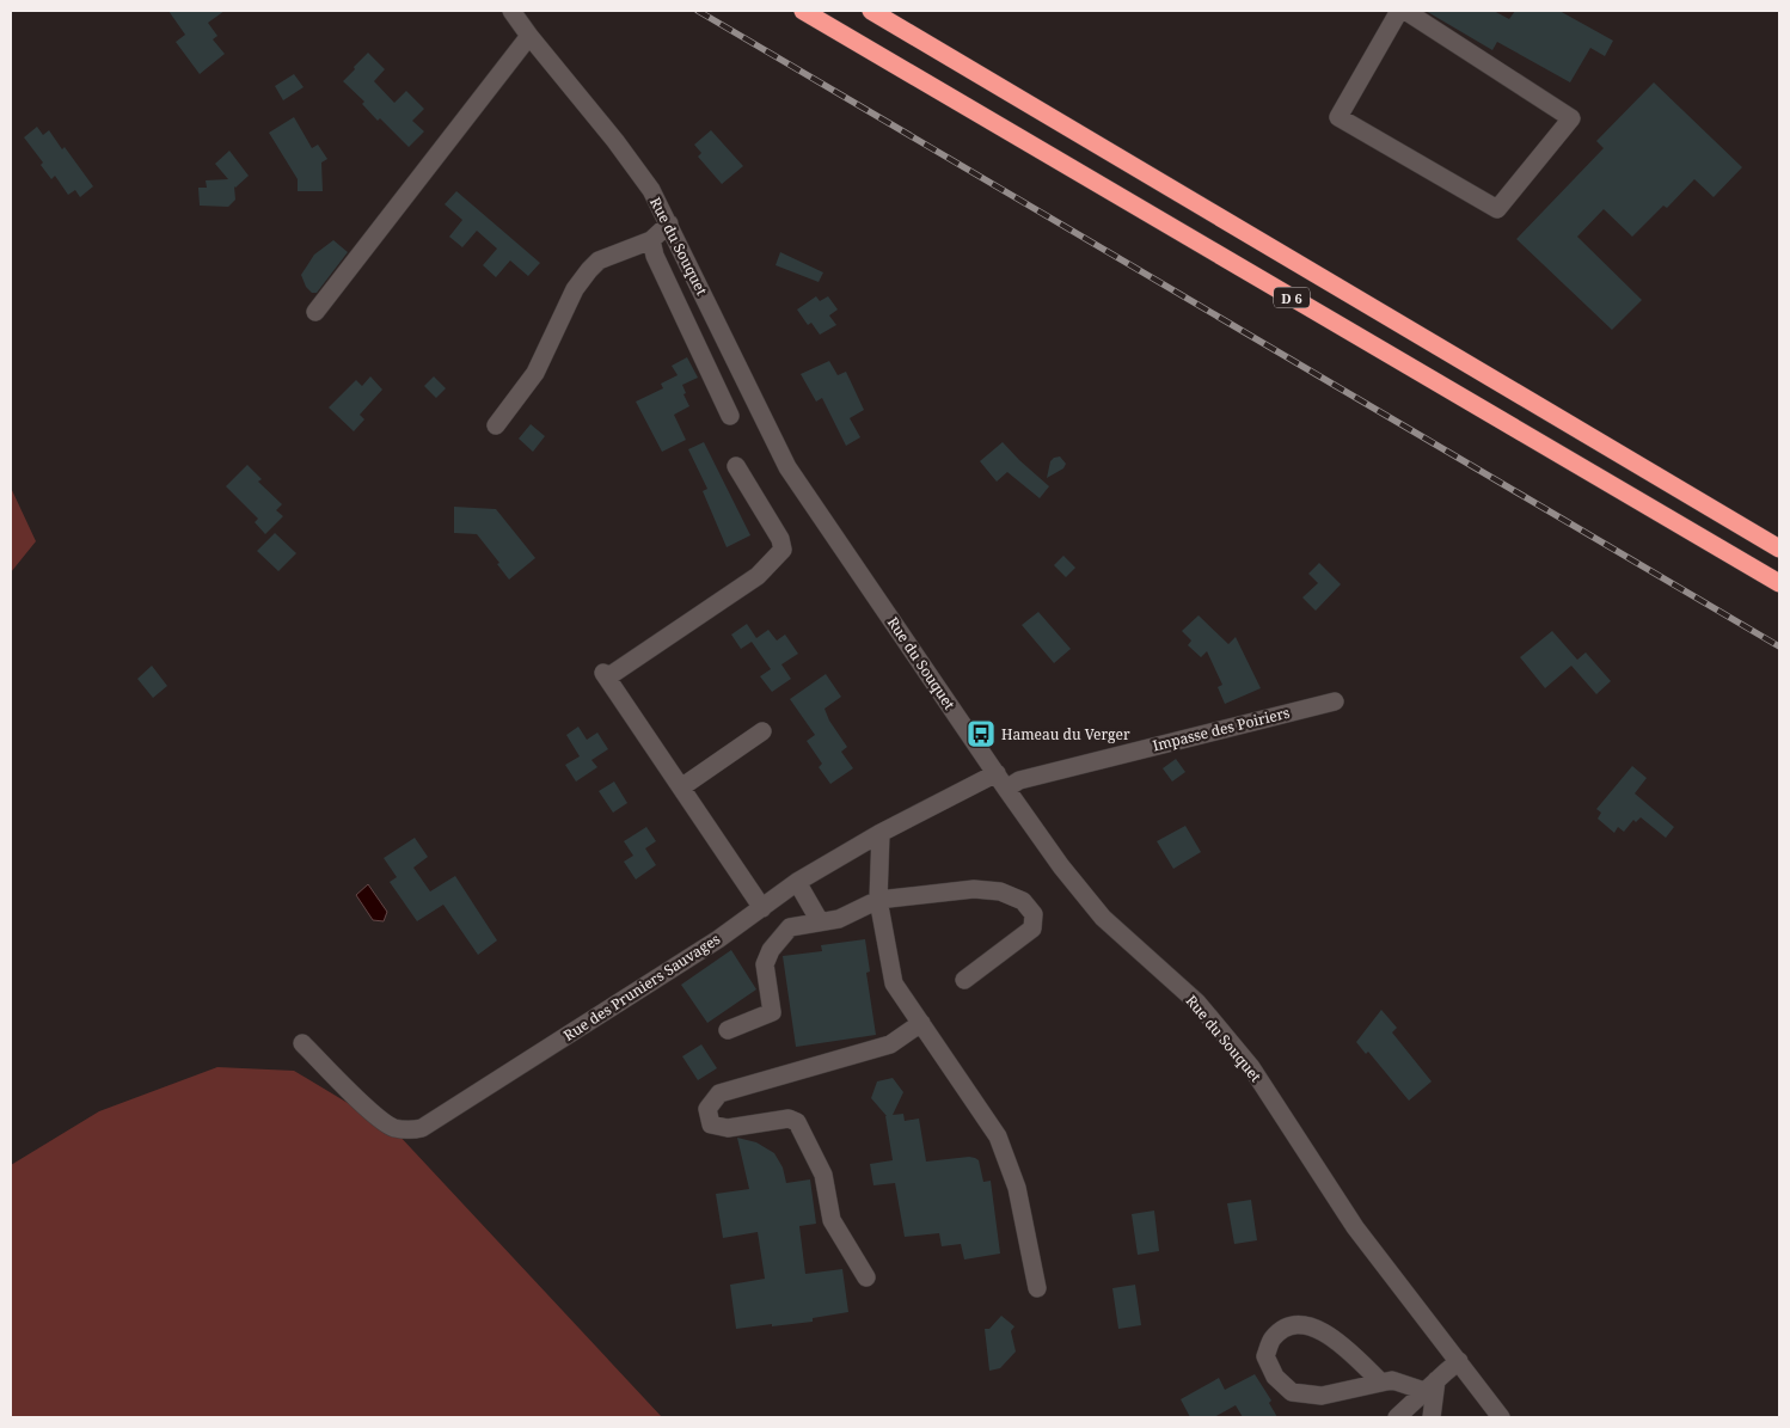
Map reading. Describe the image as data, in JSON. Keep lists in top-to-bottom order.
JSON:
{
  "streets": {
    "highway": ["D 6"],
    "street": ["Rue du Souquet", "Impasse des Poiriers", "Rue des Pruniers Sauvages"]
  },
  "crossings": [
    ["Rue du Souquet", "Impasse des Poiriers"],
    ["Rue du Souquet", "Rue des Pruniers Sauvages"],
    ["Impasse des Poiriers", "Rue des Pruniers Sauvages"]
  ],
  "places": {
    "bus stop": ["Hameau du Verger"]
  }
}
